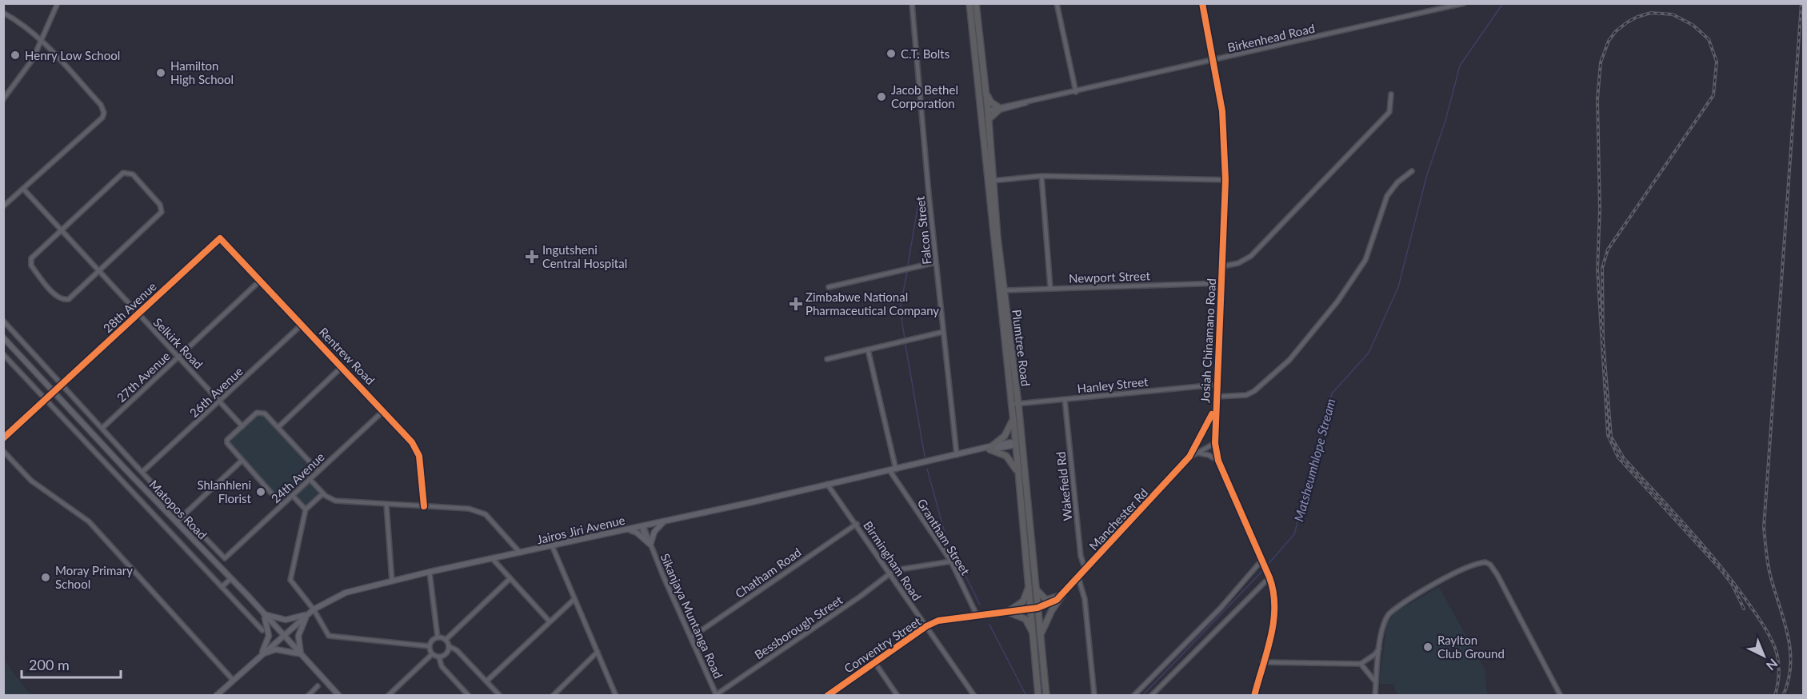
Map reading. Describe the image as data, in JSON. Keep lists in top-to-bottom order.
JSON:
{
  "streets": {
    "highway": ["Plumtree Road"],
    "main road": ["Matopos Road", "Jairos Jiri Avenue"],
    "street": [
      "Birkenhead Road",
      "Falcon Street",
      "Newport Street",
      "28th Avenue",
      "Josiah Chinamano Road",
      "Selkirk Road",
      "Rentrew Road",
      "27th Avenue",
      "Hanley Street",
      "26th Avenue",
      "24th Avenue",
      "Wakefield Rd",
      "Manchester Rd",
      "Grantham Street",
      "Birmingham Road",
      "Chatham Road",
      "Sikanjaya Muntanga Road",
      "Bessborough Street",
      "Conventry Street"
    ]
  },
  "crossings": [
    ["Birkenhead Road", "Josiah Chinamano Road"],
    ["Birkenhead Road", "Plumtree Road"],
    ["Falcon Street", "Jairos Jiri Avenue"],
    ["Newport Street", "Josiah Chinamano Road"],
    ["Newport Street", "Plumtree Road"],
    ["28th Avenue", "Selkirk Road"],
    ["28th Avenue", "Rentrew Road"],
    ["28th Avenue", "Matopos Road"],
    ["Josiah Chinamano Road", "Hanley Street"],
    ["Selkirk Road", "27th Avenue"],
    ["Selkirk Road", "26th Avenue"],
    ["Plumtree Road", "Hanley Street"],
    ["Plumtree Road", "Manchester Rd"],
    ["Plumtree Road", "Conventry Street"],
    ["Rentrew Road", "27th Avenue"],
    ["Rentrew Road", "26th Avenue"],
    ["Rentrew Road", "24th Avenue"],
    ["Hanley Street", "Wakefield Rd"],
    ["Wakefield Rd", "Manchester Rd"],
    ["Matopos Road", "Jairos Jiri Avenue"],
    ["Manchester Rd", "Conventry Street"],
    ["Jairos Jiri Avenue", "Grantham Street"],
    ["Jairos Jiri Avenue", "Birmingham Road"],
    ["Jairos Jiri Avenue", "Sikanjaya Muntanga Road"],
    ["Grantham Street", "Conventry Street"],
    ["Birmingham Road", "Chatham Road"],
    ["Birmingham Road", "Bessborough Street"],
    ["Birmingham Road", "Conventry Street"],
    ["Chatham Road", "Sikanjaya Muntanga Road"],
    ["Sikanjaya Muntanga Road", "Bessborough Street"]
  ],
  "water": ["Matsheumhlope Stream"],
  "places": {
    "other": [
      "C.T. Bolts",
      "Henry Low School",
      "Hamilton High School",
      "Jacob Bethel Corporation",
      "Shlanhleni Florist",
      "Moray Primary School",
      "Raylton Club Ground"
    ],
    "health": ["Ingutsheni Central Hospital", "Zimbabwe National Pharmaceutical Company"]
  },
  "scale_bar": "200 m",
  "north": "bottom right"
}
